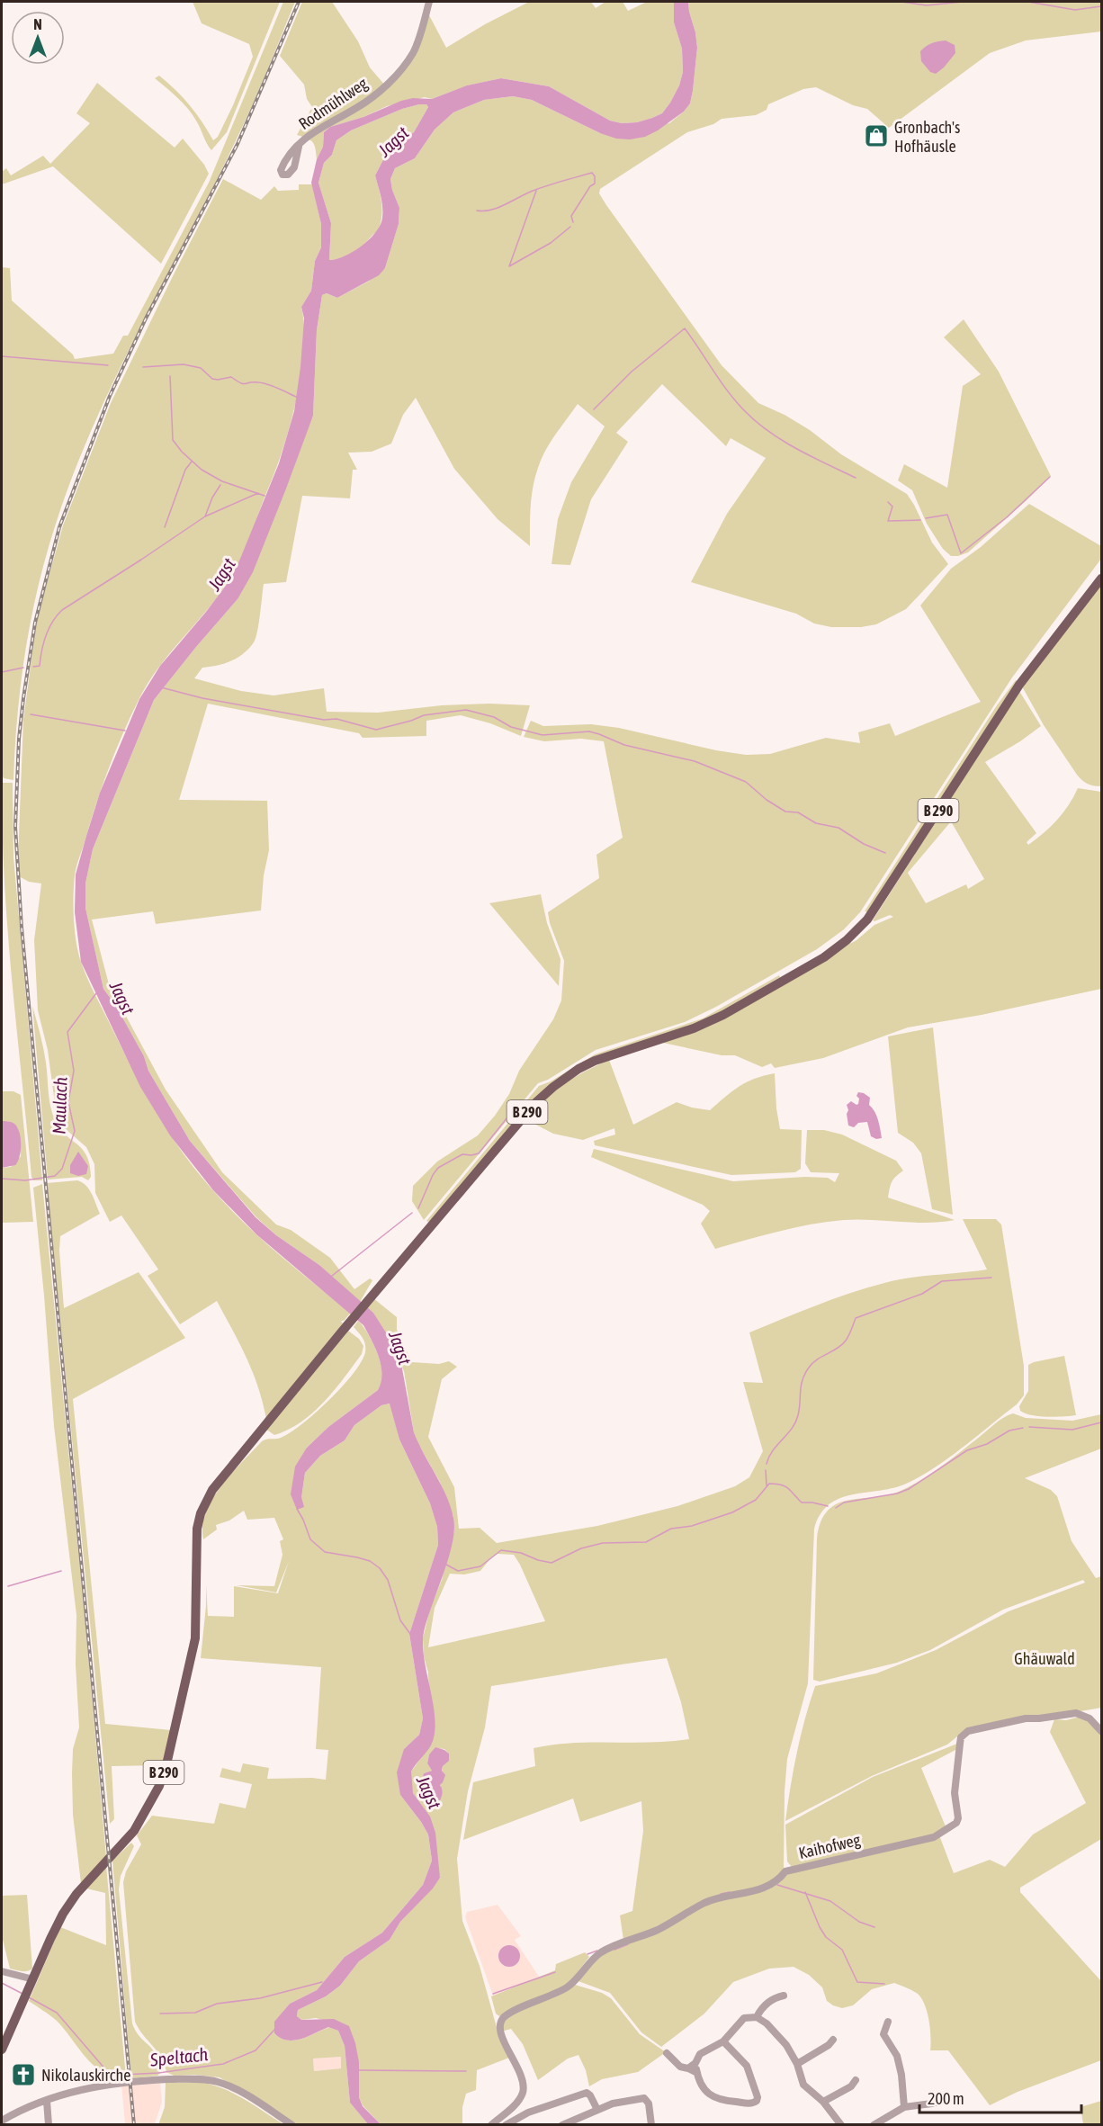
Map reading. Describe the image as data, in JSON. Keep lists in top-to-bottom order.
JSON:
{
  "streets": {
    "main road": ["B 290"],
    "street": ["Rodmühlweg", "Kaihofweg"]
  },
  "water": ["Jagst", "Maulach", "Speltach"],
  "parks": ["Ghäuwald"],
  "places": {
    "shop": ["Gronbach's Hofhäusle"],
    "church": ["Nikolauskirche"]
  },
  "scale_bar": "200 m",
  "north": "top"
}
